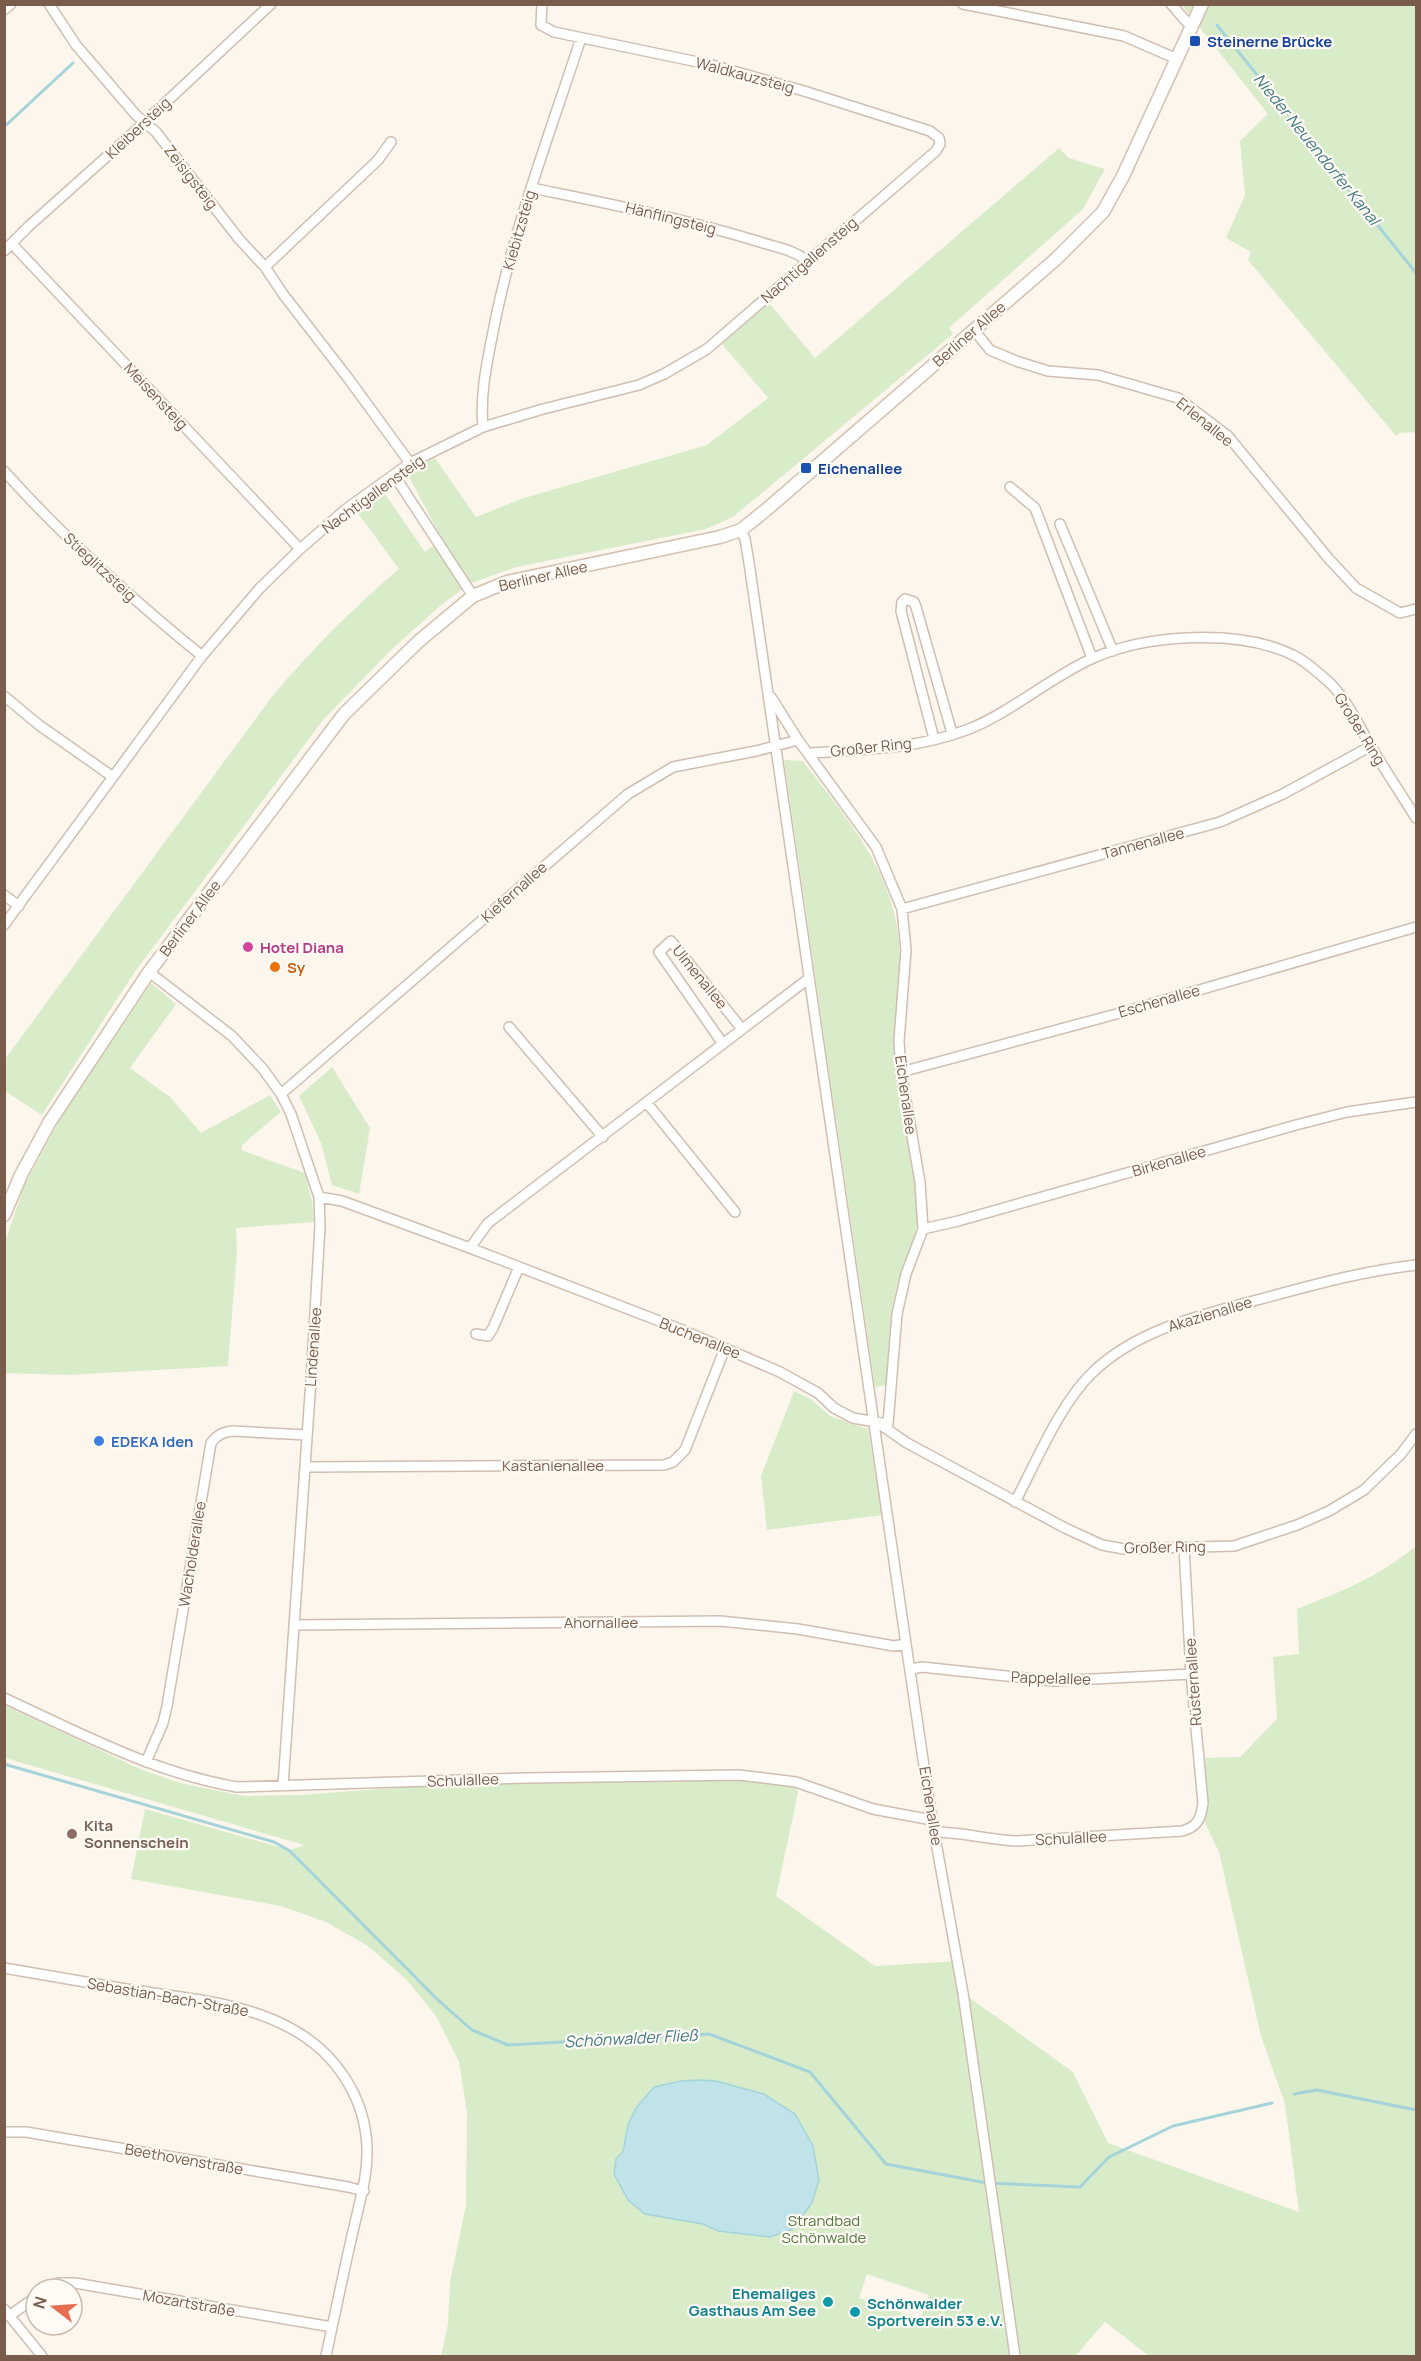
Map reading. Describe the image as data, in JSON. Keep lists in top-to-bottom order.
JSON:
{
  "streets": {
    "main road": ["Berliner Allee"],
    "street": [
      "Waldkauzsteig",
      "Kleibersteig",
      "Zeisigsteig",
      "Hänflingsteig",
      "Kiebitzsteig",
      "Nachtigallensteig",
      "Meisensteig",
      "Erlenallee",
      "Stieglitzsteig",
      "Großer Ring",
      "Tannenallee",
      "Kiefernallee",
      "Ulmenallee",
      "Eschenallee",
      "Eichenallee",
      "Birkenallee",
      "Akazienallee",
      "Buchenallee",
      "Lindenallee",
      "Kastanienallee",
      "Wacholderallee",
      "Ahornallee",
      "Pappelallee",
      "Rüsternallee",
      "Schulallee",
      "Sebastian-Bach-Straße",
      "Beethovenstraße",
      "Mozartstraße"
    ]
  },
  "crossings": [
    ["Waldkauzsteig", "Kiebitzsteig"],
    ["Waldkauzsteig", "Nachtigallensteig"],
    ["Kleibersteig", "Zeisigsteig"],
    ["Kleibersteig", "Meisensteig"],
    ["Zeisigsteig", "Nachtigallensteig"],
    ["Hänflingsteig", "Kiebitzsteig"],
    ["Hänflingsteig", "Nachtigallensteig"],
    ["Kiebitzsteig", "Nachtigallensteig"],
    ["Nachtigallensteig", "Meisensteig"],
    ["Nachtigallensteig", "Stieglitzsteig"],
    ["Berliner Allee", "Erlenallee"],
    ["Berliner Allee", "Eichenallee"],
    ["Berliner Allee", "Lindenallee"],
    ["Großer Ring", "Tannenallee"],
    ["Großer Ring", "Eichenallee"],
    ["Großer Ring", "Akazienallee"],
    ["Großer Ring", "Buchenallee"],
    ["Großer Ring", "Rüsternallee"],
    ["Tannenallee", "Eichenallee"],
    ["Kiefernallee", "Eichenallee"],
    ["Kiefernallee", "Lindenallee"],
    ["Eschenallee", "Eichenallee"],
    ["Eichenallee", "Birkenallee"],
    ["Eichenallee", "Buchenallee"],
    ["Eichenallee", "Ahornallee"],
    ["Eichenallee", "Pappelallee"],
    ["Eichenallee", "Schulallee"],
    ["Buchenallee", "Lindenallee"],
    ["Buchenallee", "Kastanienallee"],
    ["Lindenallee", "Kastanienallee"],
    ["Lindenallee", "Wacholderallee"],
    ["Lindenallee", "Ahornallee"],
    ["Lindenallee", "Schulallee"],
    ["Wacholderallee", "Schulallee"],
    ["Pappelallee", "Rüsternallee"],
    ["Rüsternallee", "Schulallee"],
    ["Sebastian-Bach-Straße", "Beethovenstraße"],
    ["Sebastian-Bach-Straße", "Mozartstraße"]
  ],
  "water": ["Nieder Neuendorfer Kanal", "Schönwalder Fließ"],
  "parks": ["Strandbad Schönwalde"],
  "places": {
    "transit": ["Steinerne Brücke", "Eichenallee"],
    "other": [
      "Hotel Diana",
      "Sy",
      "EDEKA Iden",
      "Kita Sonnenschein",
      "Ehemaliges Gasthaus Am See",
      "Schönwalder Sportverein 53 e.V."
    ]
  },
  "north": "left"
}
